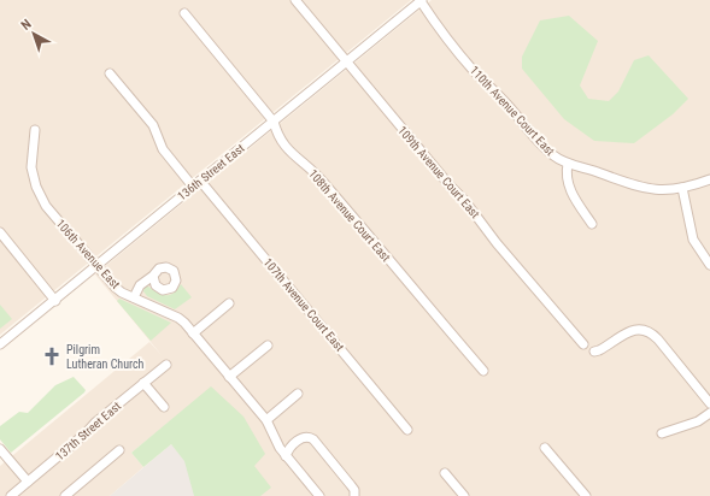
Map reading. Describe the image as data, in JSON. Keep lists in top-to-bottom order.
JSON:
{
  "streets": {
    "street": [
      "110th Avenue Court East",
      "136th Street East",
      "109th Avenue Court East",
      "108th Avenue Court East",
      "106th Avenue East",
      "107th Avenue Court East",
      "137th Street East"
    ]
  },
  "crossings": [
    ["110th Avenue Court East", "136th Street East"],
    ["136th Street East", "109th Avenue Court East"],
    ["136th Street East", "108th Avenue Court East"],
    ["136th Street East", "106th Avenue East"],
    ["136th Street East", "107th Avenue Court East"]
  ],
  "places": {
    "church": ["Pilgrim Lutheran Church"]
  },
  "north": "top left"
}
